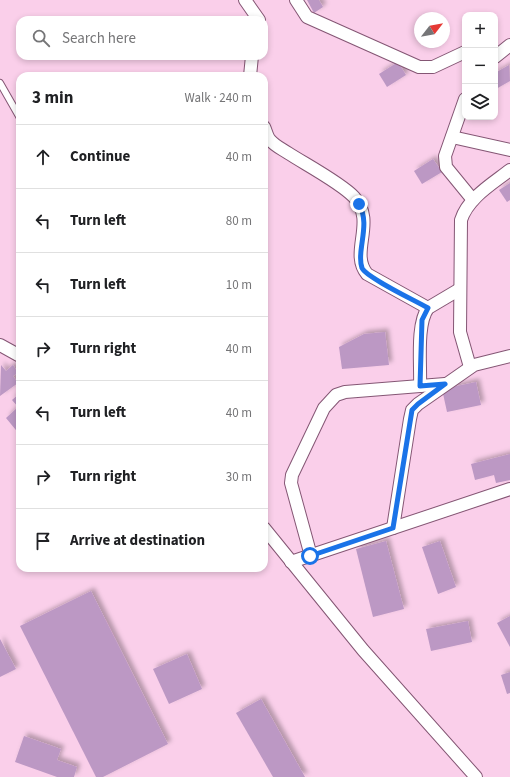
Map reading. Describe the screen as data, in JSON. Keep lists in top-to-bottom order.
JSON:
{
  "north": "top right",
  "page": {
    "map_buttons": ["+", "−"],
    "search": "Search here",
    "heading": ["3 min", "Walk · 240 m"],
    "list": [
      ["Continue", "40 m"],
      ["Turn left", "80 m"],
      ["Turn left", "10 m"],
      ["Turn right", "40 m"],
      ["Turn left", "40 m"],
      ["Turn right", "30 m"],
      "Arrive at destination"
    ]
  }
}
